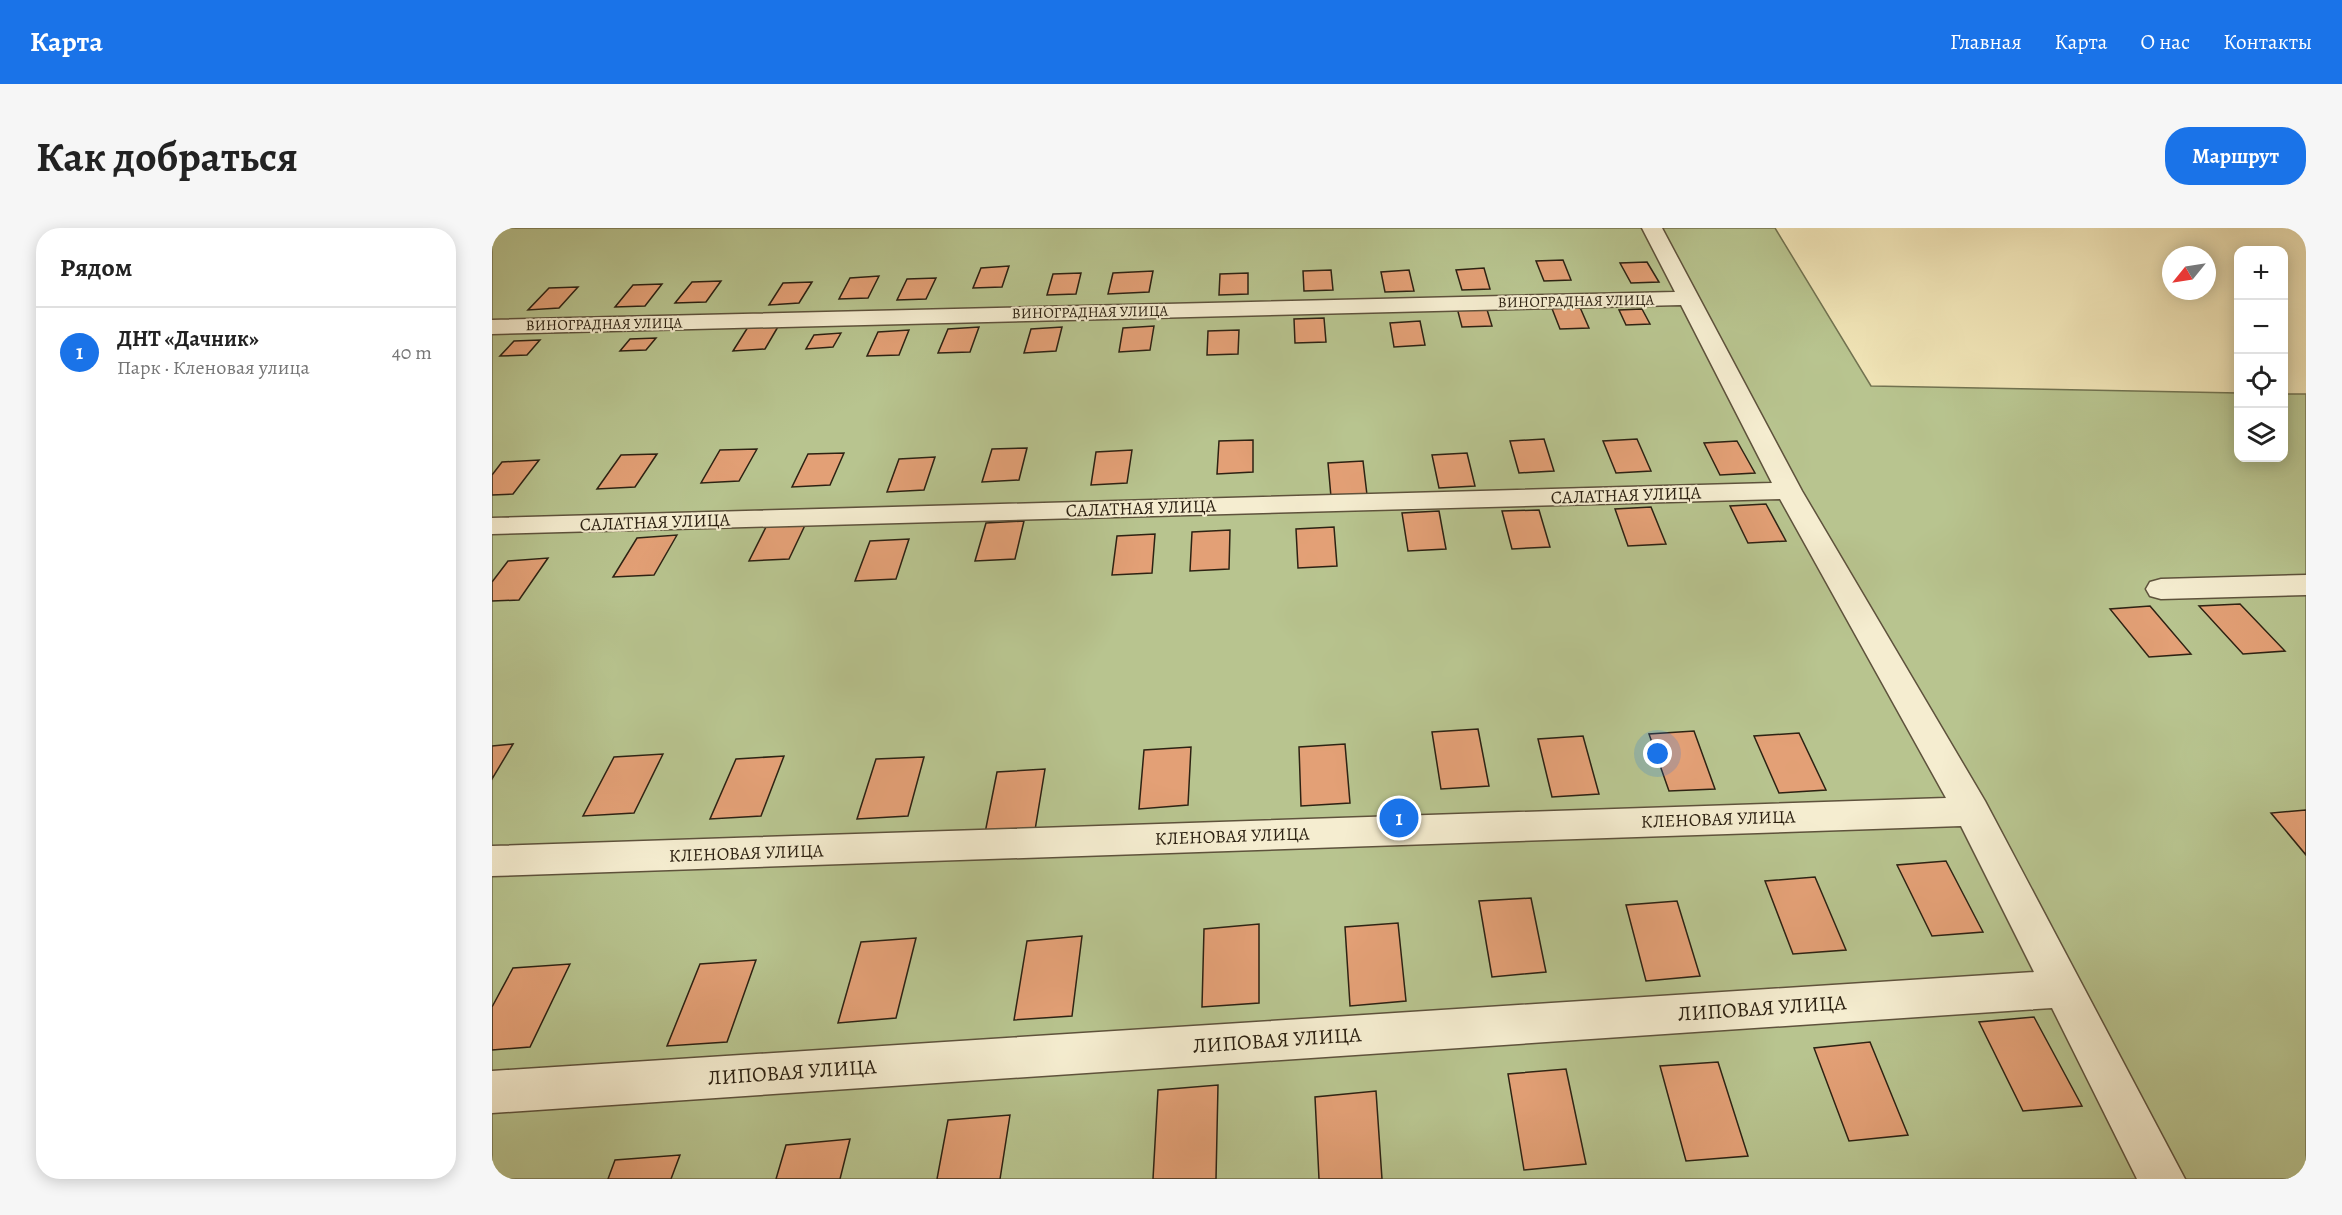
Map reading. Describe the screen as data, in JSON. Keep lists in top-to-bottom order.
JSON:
{
  "streets": {
    "street": [
      "ВИНОГРАДНАЯ УЛИЦА",
      "САЛАТНАЯ УЛИЦА",
      "КЛЕНОВАЯ УЛИЦА",
      "ЛИПОВАЯ УЛИЦА"
    ]
  },
  "north": "bottom left",
  "page": {
    "header": "Карта",
    "nav": [
      "Главная",
      "Карта",
      "О нас",
      "Контакты"
    ],
    "buttons": "Маршрут",
    "title": "Как добраться",
    "heading": "Рядом",
    "map_buttons": ["+", "−"],
    "list": [
      {
        "mark": "1",
        "name": "ДНТ «Дачник»",
        "note": "Парк · Кленовая улица",
        "value": "40 m"
      }
    ],
    "pins": "1"
  }
}
